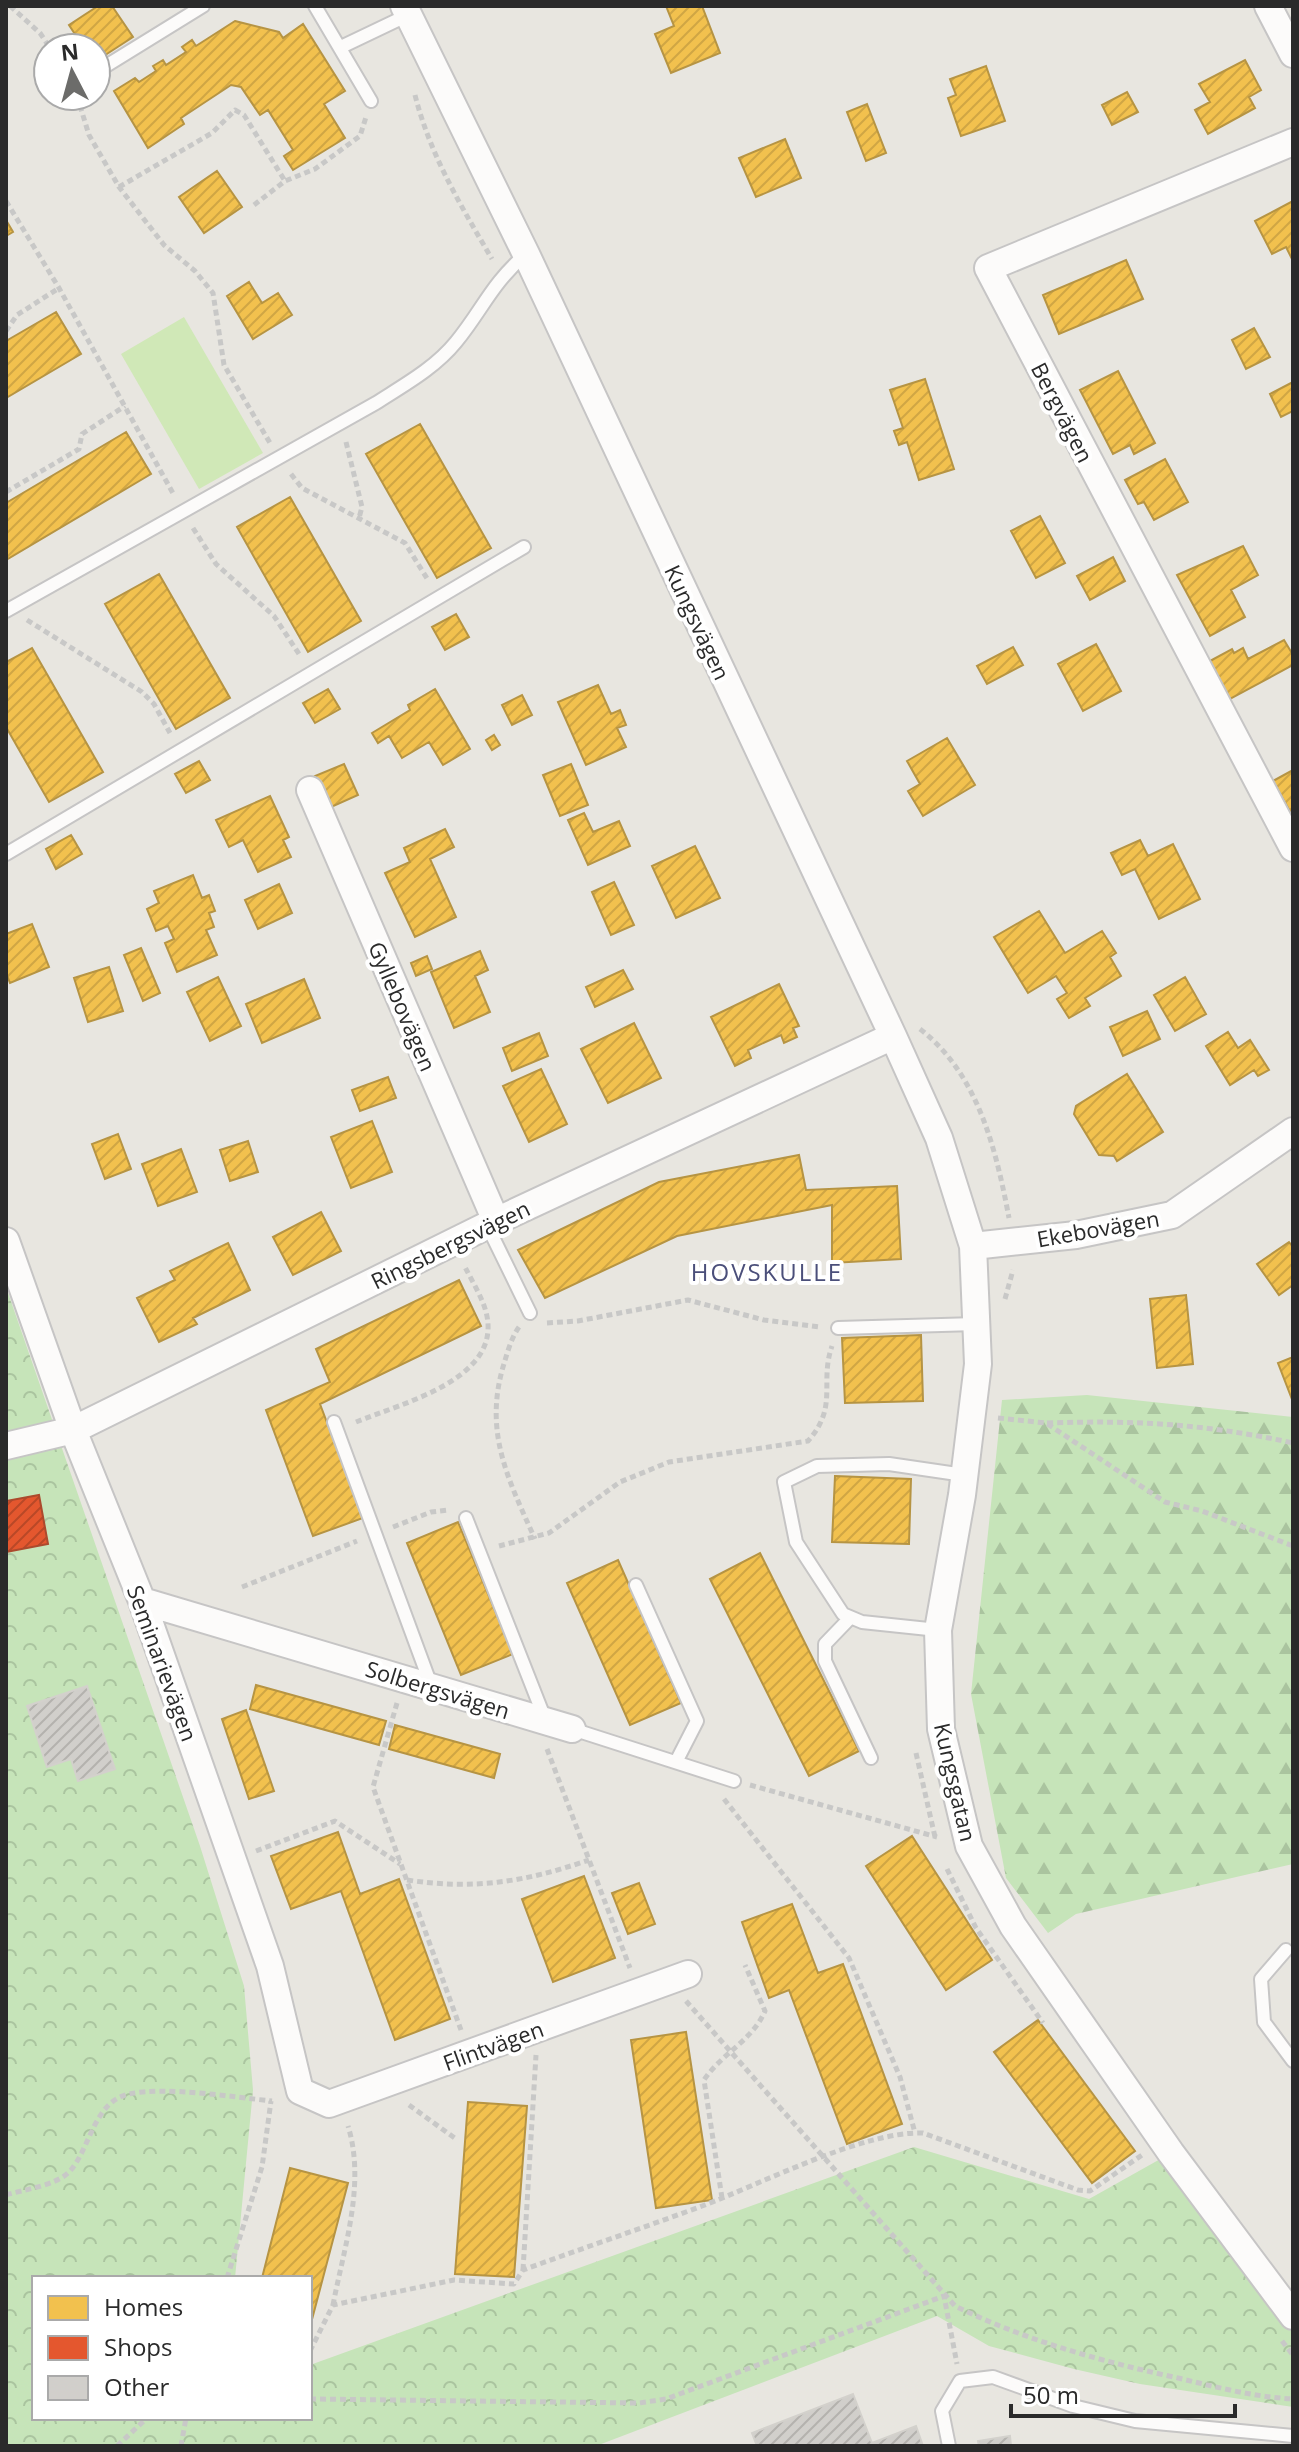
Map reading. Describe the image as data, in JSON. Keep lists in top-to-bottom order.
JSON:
{
  "streets": {
    "street": [
      "Bergvägen",
      "Kungsvägen",
      "Gyllebovägen",
      "Ekebovägen",
      "Ringsbergsvägen",
      "Seminarievägen",
      "Solbergsvägen",
      "Kungsgatan",
      "Flintvägen"
    ]
  },
  "crossings": [
    ["Kungsvägen", "Ekebovägen"],
    ["Kungsvägen", "Ringsbergsvägen"],
    ["Kungsvägen", "Kungsgatan"],
    ["Gyllebovägen", "Ringsbergsvägen"],
    ["Ekebovägen", "Kungsgatan"],
    ["Ringsbergsvägen", "Seminarievägen"],
    ["Seminarievägen", "Solbergsvägen"]
  ],
  "districts": ["HOVSKULLE"],
  "legend": ["Homes", "Shops", "Other"],
  "scale_bar": "50 m",
  "north": "top"
}
